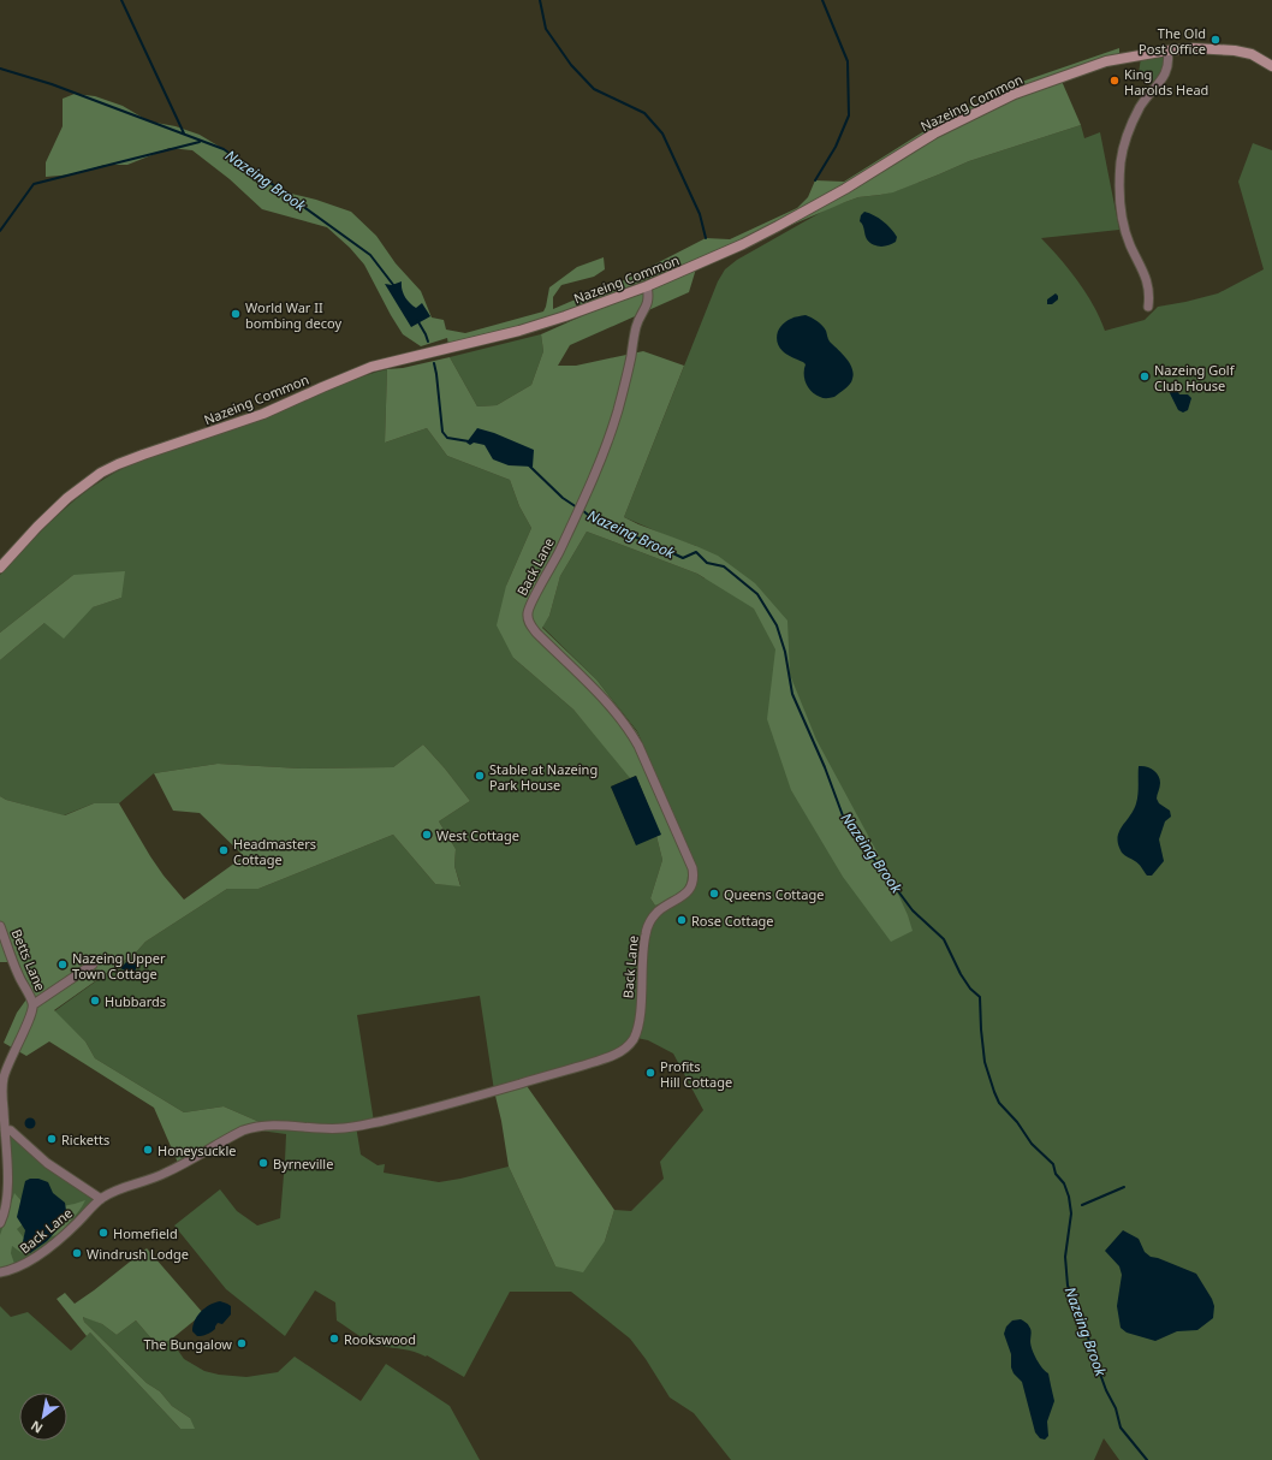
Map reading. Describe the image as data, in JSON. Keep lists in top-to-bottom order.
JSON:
{
  "streets": {
    "street": ["Nazeing Common", "Back Lane", "Betts Lane"]
  },
  "crossings": [
    ["Nazeing Common", "Back Lane"]
  ],
  "water": ["Nazeing Brook"],
  "places": [
    "The Old Post Office",
    "King Harolds Head",
    "World War II bombing decoy",
    "Nazeing Golf Club House",
    "Stable at Nazeing Park House",
    "West Cottage",
    "Headmasters Cottage",
    "Queens Cottage",
    "Rose Cottage",
    "Nazeing Upper Town Cottage",
    "Hubbards",
    "Profits Hill Cottage",
    "Ricketts",
    "Honeysuckle",
    "Byrneville",
    "Homefield",
    "Windrush Lodge",
    "Rookswood",
    "The Bungalow"
  ],
  "north": "bottom left"
}
